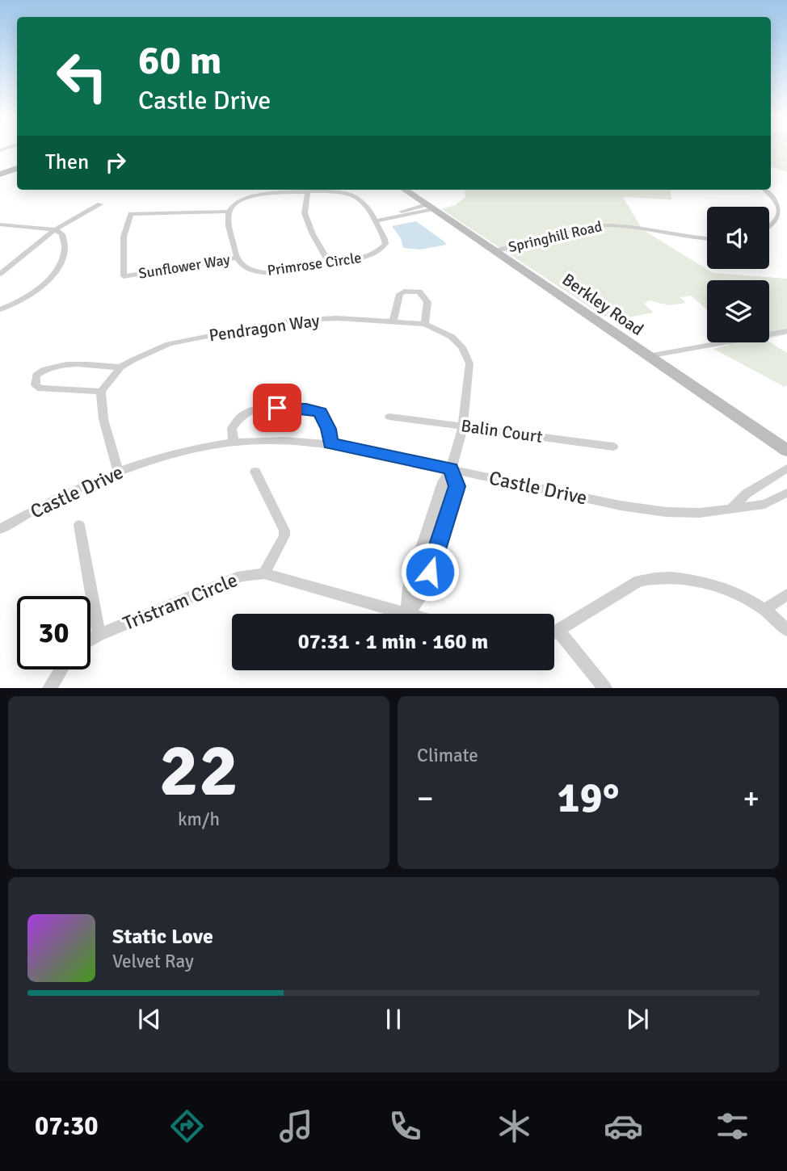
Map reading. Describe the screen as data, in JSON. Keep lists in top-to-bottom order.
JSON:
{
  "streets": {
    "street": [
      "Springhill Road",
      "Primrose Circle",
      "Sunflower Way",
      "Berkley Road",
      "Pendragon Way",
      "Balin Court",
      "Castle Drive",
      "Tristram Circle"
    ]
  },
  "crossings": [
    ["Springhill Road", "Berkley Road"],
    ["Primrose Circle", "Sunflower Way"],
    ["Pendragon Way", "Balin Court"],
    ["Pendragon Way", "Castle Drive"]
  ],
  "page": {
    "turn": ["60 m", "Castle Drive"],
    "then": "Then",
    "limit": "30",
    "trip": "07:31 · 1 min · 160 m",
    "tile": [
      ["22", "km/h"],
      "Climate"
    ],
    "heat": ["−", "19°", "+"],
    "song": ["Static Love", "Velvet Ray"],
    "tabs": "07:30"
  }
}
